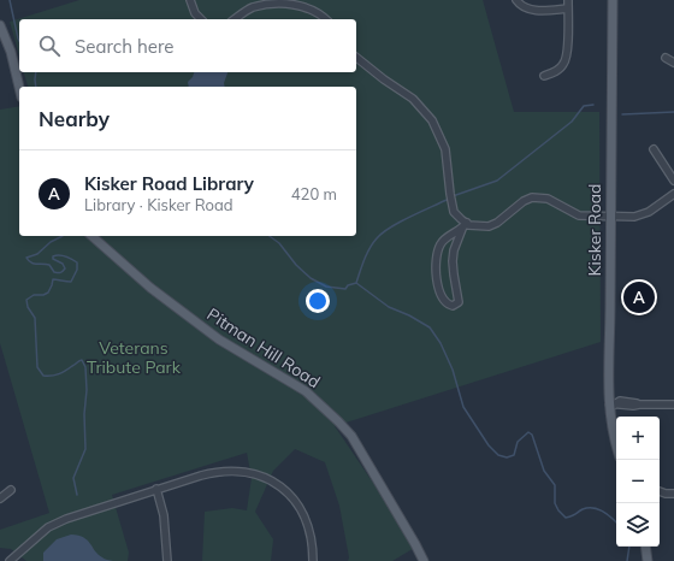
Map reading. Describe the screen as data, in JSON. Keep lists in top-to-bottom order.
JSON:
{
  "streets": {
    "main road": ["Kisker Road", "Pitman Hill Road"]
  },
  "parks": ["Veterans Tribute Park"],
  "page": {
    "search": "Search here",
    "heading": "Nearby",
    "list": [
      {
        "mark": "A",
        "name": "Kisker Road Library",
        "note": "Library · Kisker Road",
        "value": "420 m"
      }
    ],
    "pins": "A",
    "map_buttons": ["+", "−"]
  }
}
